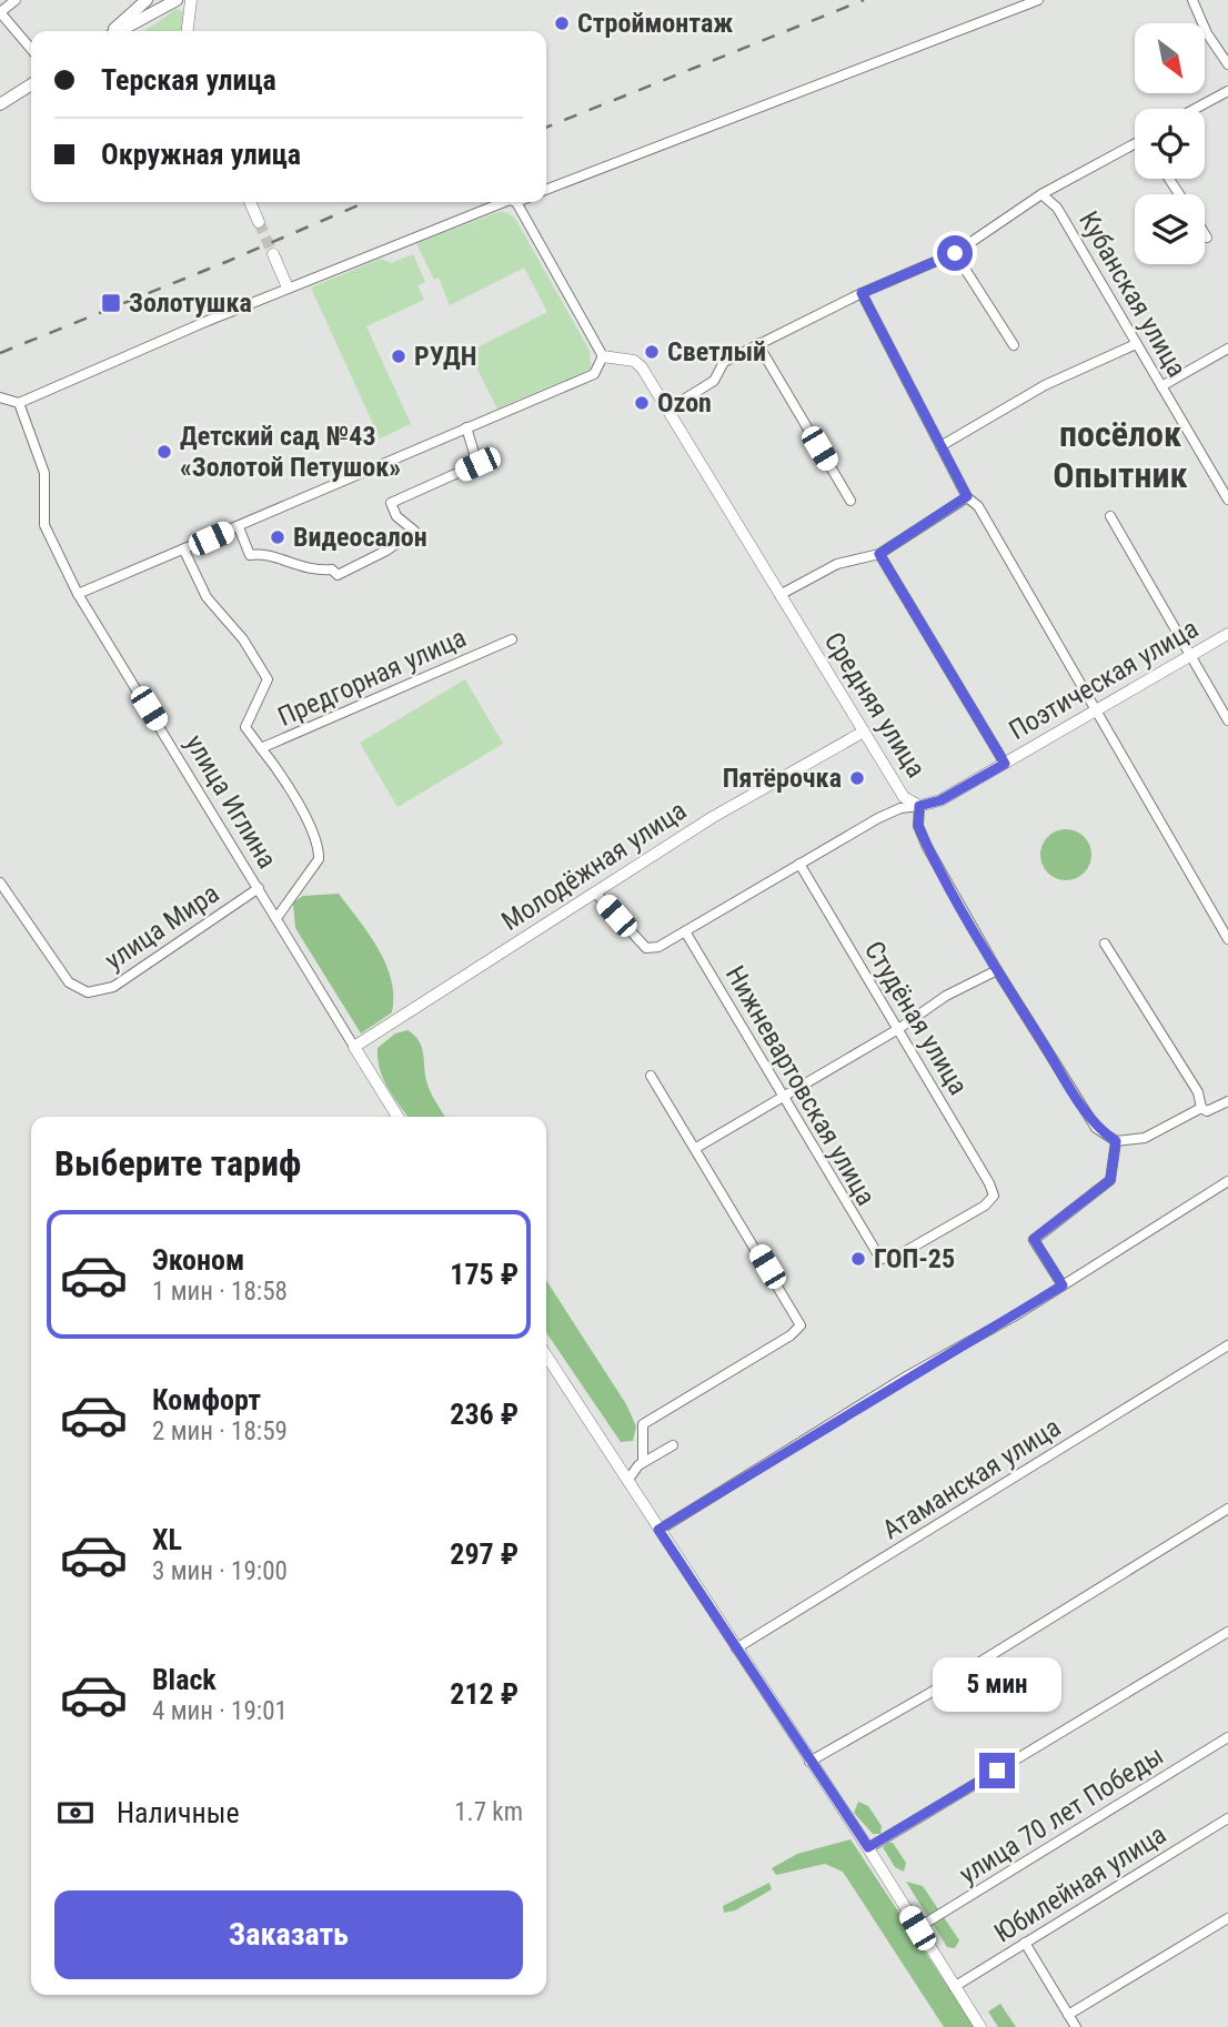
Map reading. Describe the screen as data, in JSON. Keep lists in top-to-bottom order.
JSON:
{
  "streets": {
    "street": [
      "Кубанская улица",
      "Предгорная улица",
      "Поэтическая улица",
      "Средняя улица",
      "улица Иглина",
      "Молодёжная улица",
      "улица Мира",
      "Студёная улица",
      "Нижневартовская улица",
      "Атаманская улица",
      "улица 70 лет Победы",
      "Юбилейная улица"
    ]
  },
  "crossings": [
    ["Предгорная улица", "улица Иглина"],
    ["Поэтическая улица", "Средняя улица"],
    ["Средняя улица", "Молодёжная улица"],
    ["улица Иглина", "Молодёжная улица"],
    ["улица Иглина", "улица Мира"],
    ["Студёная улица", "Нижневартовская улица"]
  ],
  "districts": ["посёлок Опытник"],
  "places": {
    "other": [
      "Строймонтаж",
      "Светлый",
      "РУДН",
      "Ozon",
      "Детский сад №43 «Золотой Петушок»",
      "Видеосалон",
      "Пятёрочка",
      "ГОП-25"
    ],
    "transit": ["Золотушка"]
  },
  "north": "bottom right",
  "page": {
    "banner": ["Терская улица", "Окружная улица"],
    "heading": "Выберите тариф",
    "list": [
      {
        "name": "Эконом",
        "note": "1 мин · 18:58",
        "value": "175 ₽"
      },
      {
        "name": "Комфорт",
        "note": "2 мин · 18:59",
        "value": "236 ₽"
      },
      {
        "name": "XL",
        "note": "3 мин · 19:00",
        "value": "297 ₽"
      },
      {
        "name": "Black",
        "note": "4 мин · 19:01",
        "value": "212 ₽"
      }
    ],
    "bubble": "5 мин",
    "pay": ["Наличные", "1.7 km"],
    "buttons": "Заказать"
  }
}
